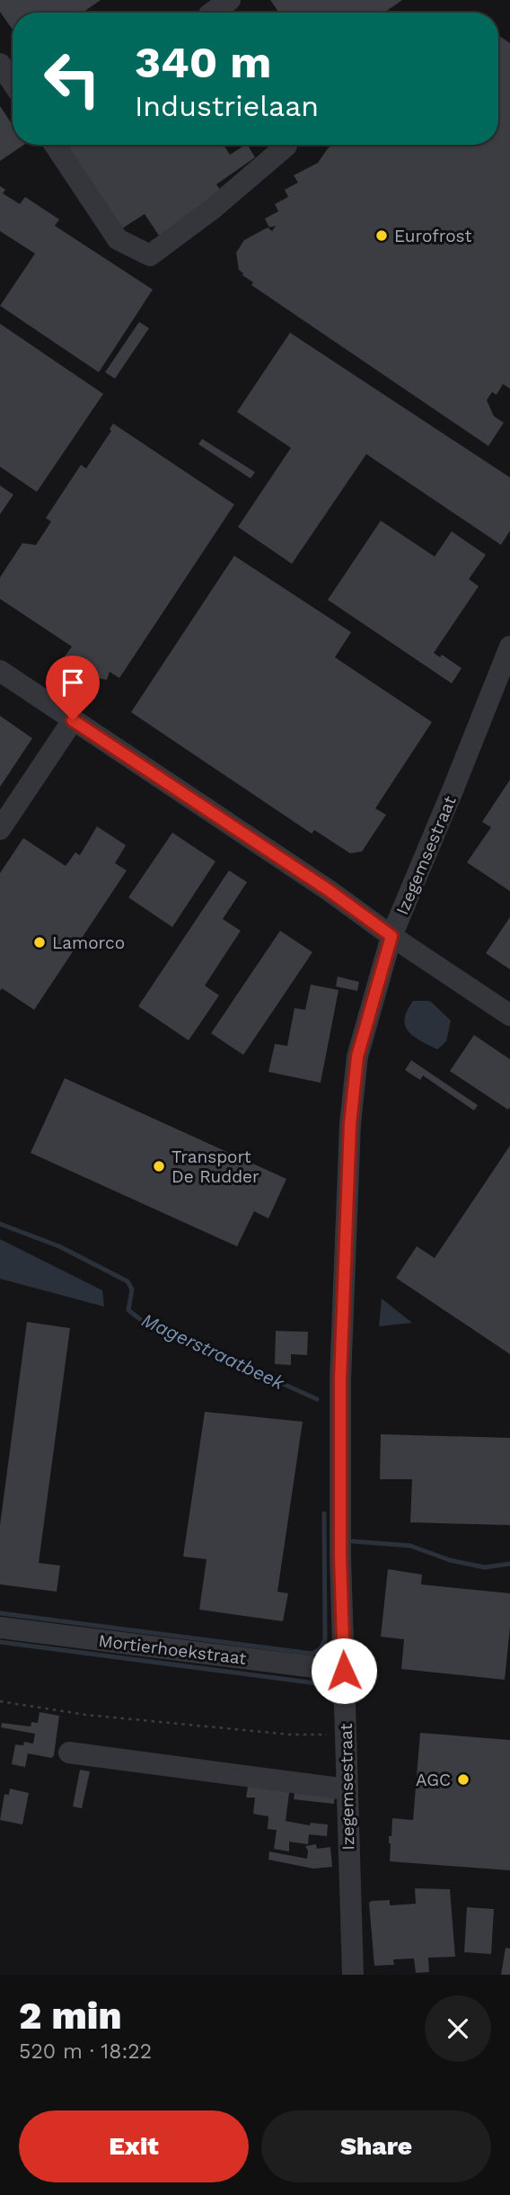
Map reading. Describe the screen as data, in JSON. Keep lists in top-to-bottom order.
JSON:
{
  "streets": {
    "street": ["Izegemsestraat", "Mortierhoekstraat"]
  },
  "crossings": [
    ["Izegemsestraat", "Mortierhoekstraat"]
  ],
  "water": ["Magerstraatbeek"],
  "places": [
    "Eurofrost",
    "Lamorco",
    "Transport De Rudder",
    "AGC"
  ],
  "page": {
    "turn": ["340 m", "Industrielaan"],
    "heading": ["2 min", "520 m · 18:22"],
    "buttons": ["Exit", "Share"]
  }
}
